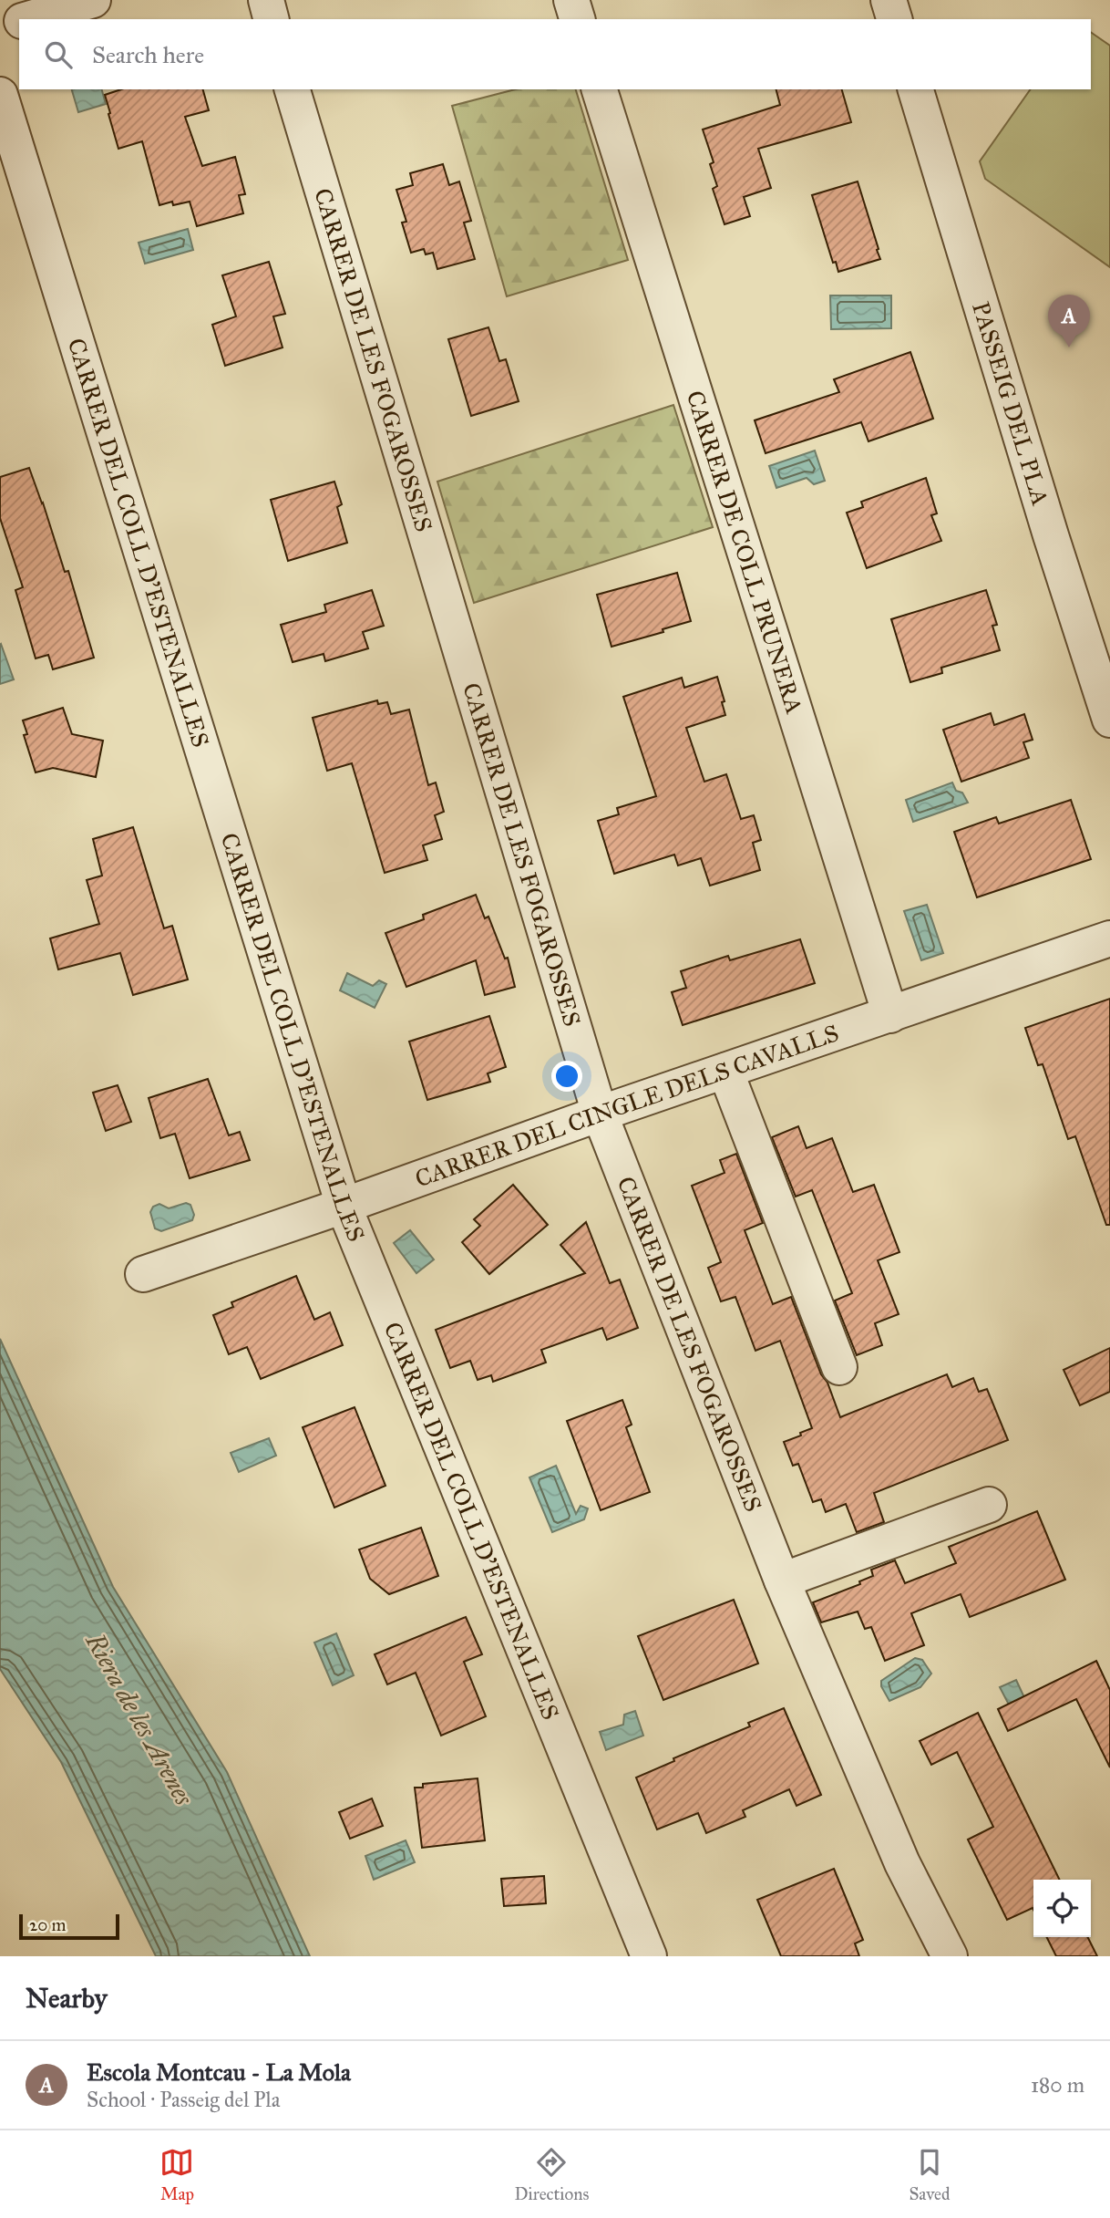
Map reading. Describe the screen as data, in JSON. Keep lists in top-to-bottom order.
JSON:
{
  "streets": {
    "street": [
      "CARRER DE LES FOGAROSSES",
      "PASSEIG DEL PLA",
      "CARRER DEL COLL D'ESTENALLES",
      "CARRER DE COLL PRUNERA",
      "CARRER DEL CINGLE DELS CAVALLS"
    ]
  },
  "crossings": [
    ["CARRER DE LES FOGAROSSES", "CARRER DEL CINGLE DELS CAVALLS"],
    ["CARRER DEL COLL D'ESTENALLES", "CARRER DEL CINGLE DELS CAVALLS"],
    ["CARRER DE COLL PRUNERA", "CARRER DEL CINGLE DELS CAVALLS"]
  ],
  "water": ["Riera de les Arenes"],
  "scale_bar": "20 m",
  "page": {
    "search": "Search here",
    "pins": "A",
    "scale": "20 m",
    "heading": "Nearby",
    "list": [
      {
        "mark": "A",
        "name": "Escola Montcau - La Mola",
        "note": "School · Passeig del Pla",
        "value": "180 m"
      }
    ],
    "nav": ["Map", "Directions", "Saved"]
  }
}
